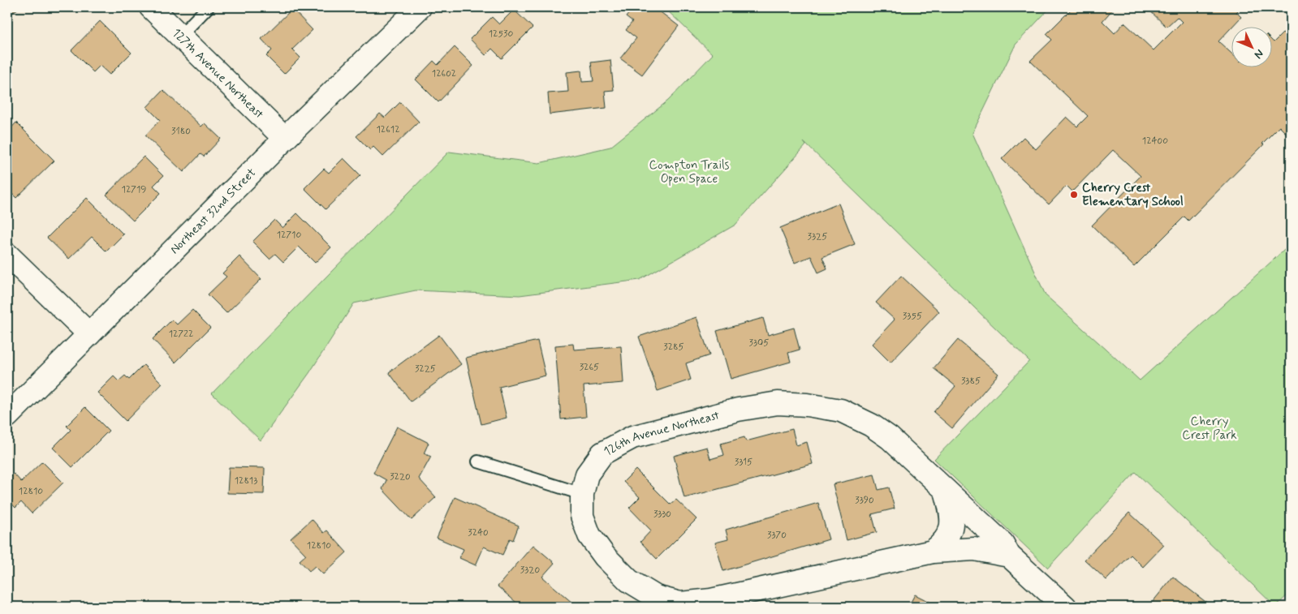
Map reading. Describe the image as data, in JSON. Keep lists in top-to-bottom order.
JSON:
{
  "streets": {
    "street": ["127th Avenue Northeast", "Northeast 32nd Street", "126th Avenue Northeast"]
  },
  "crossings": [
    ["127th Avenue Northeast", "Northeast 32nd Street"]
  ],
  "parks": ["Compton Trails Open Space", "Cherry Crest Park"],
  "places": ["Cherry Crest Elementary School"],
  "house_numbers": [
    "12530",
    "12602",
    "12612",
    "3180",
    "12400",
    "12719",
    "12710",
    "3325",
    "3355",
    "12722",
    "3305",
    "3285",
    "3265",
    "3225",
    "3385",
    "3315",
    "3220",
    "12813",
    "12810",
    "3390",
    "3330",
    "3240",
    "3370",
    "12810",
    "3320"
  ],
  "north": "bottom right"
}
